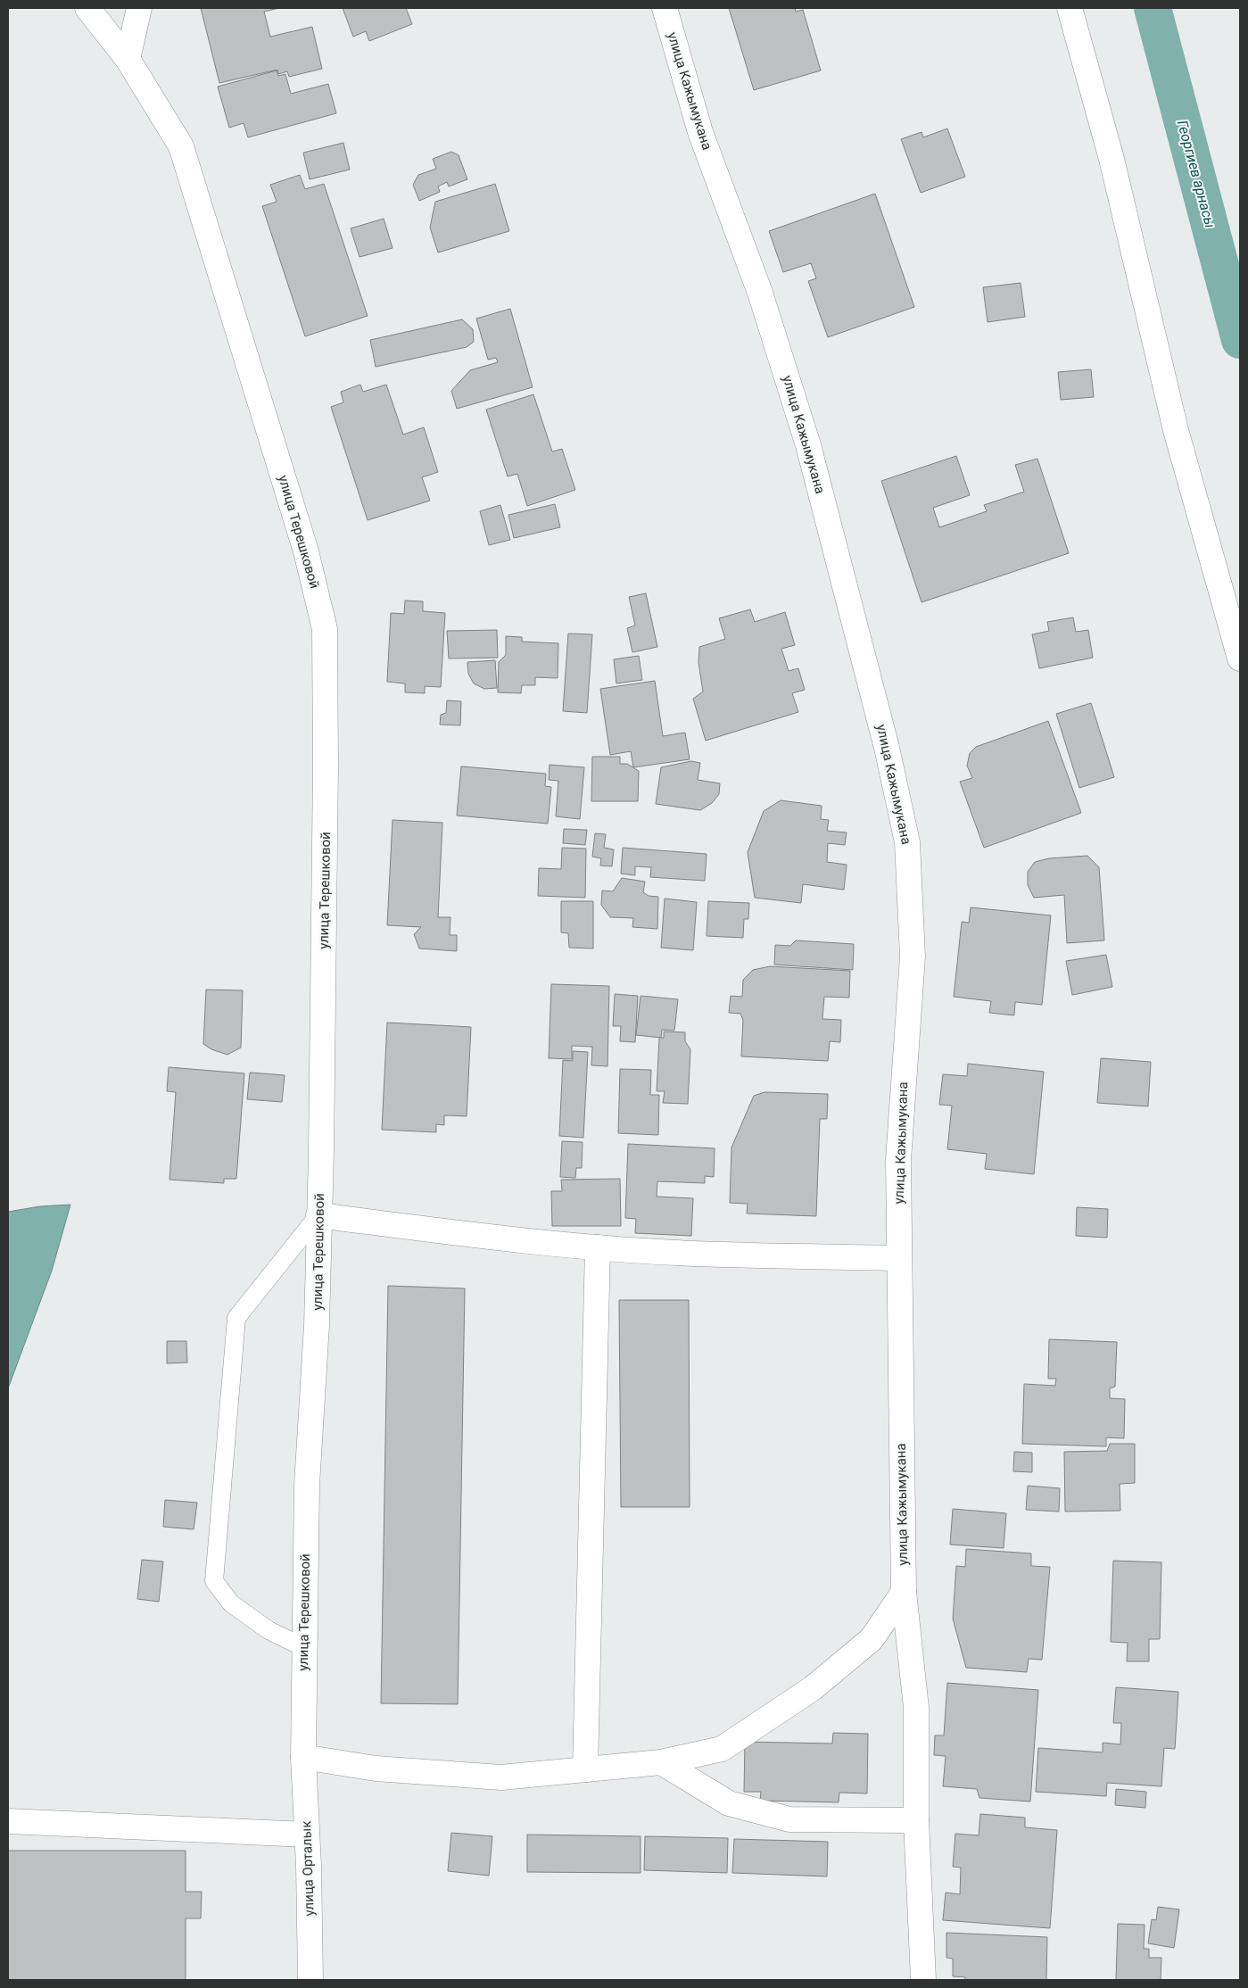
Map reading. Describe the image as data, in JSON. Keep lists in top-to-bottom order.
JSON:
{
  "streets": {
    "street": ["улица Кажымукана", "улица Терешковой", "улица Орталык"]
  },
  "crossings": [
    ["улица Терешковой", "улица Орталык"]
  ],
  "water": ["Георгиев арнасы"]
}
